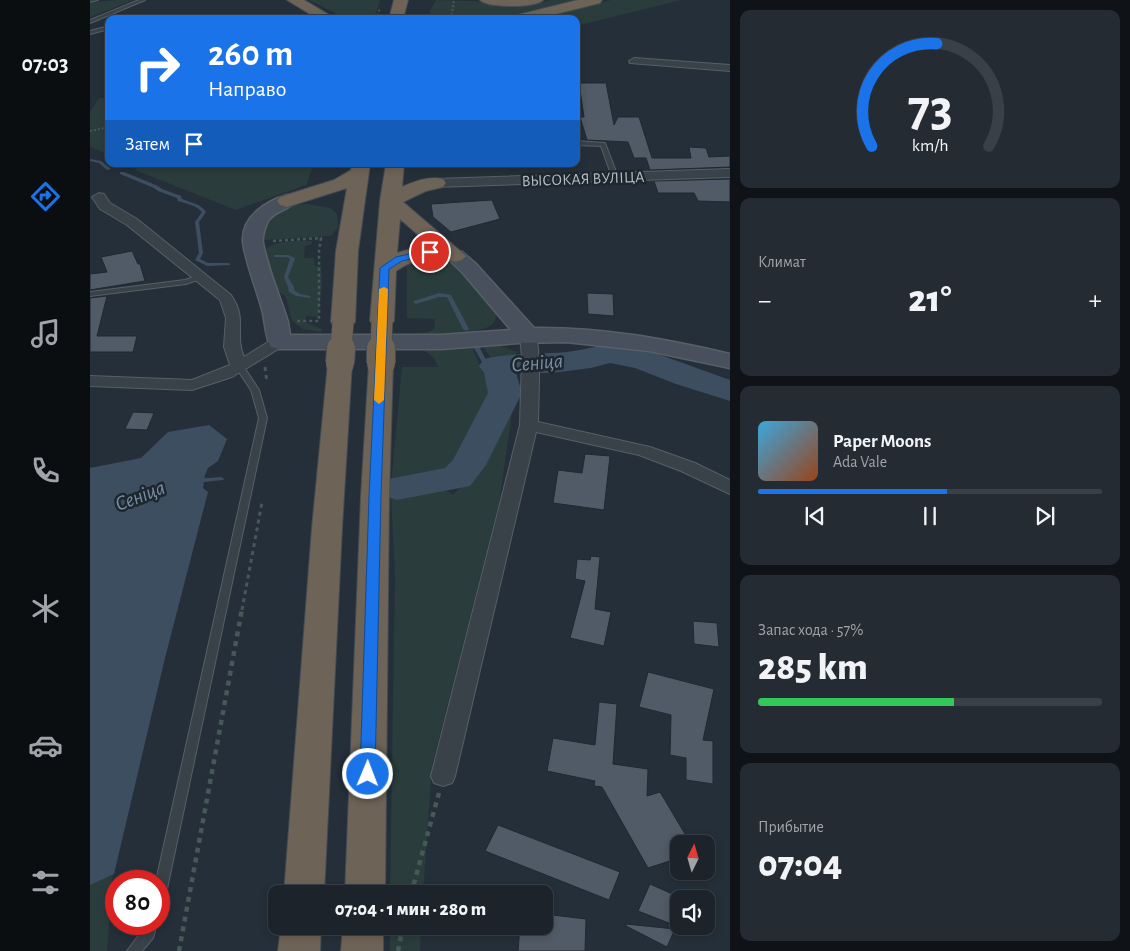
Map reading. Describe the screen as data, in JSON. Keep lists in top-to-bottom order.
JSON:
{
  "streets": {
    "street": ["ВЫСОКАЯ ВУЛІЦА"]
  },
  "water": ["Сеніца"],
  "north": "top",
  "page": {
    "tabs": "07:03",
    "turn": ["260 m", "Направо"],
    "then": "Затем",
    "tile": [
      "Климат",
      ["Запас хода · 57%", "285 km"],
      ["Прибытие", "07:04"]
    ],
    "heat": ["−", "21°", "+"],
    "song": ["Paper Moons", "Ada Vale"],
    "limit": "80",
    "trip": "07:04 · 1 мин · 280 m",
    "gauge": ["73", "km/h"]
  }
}
